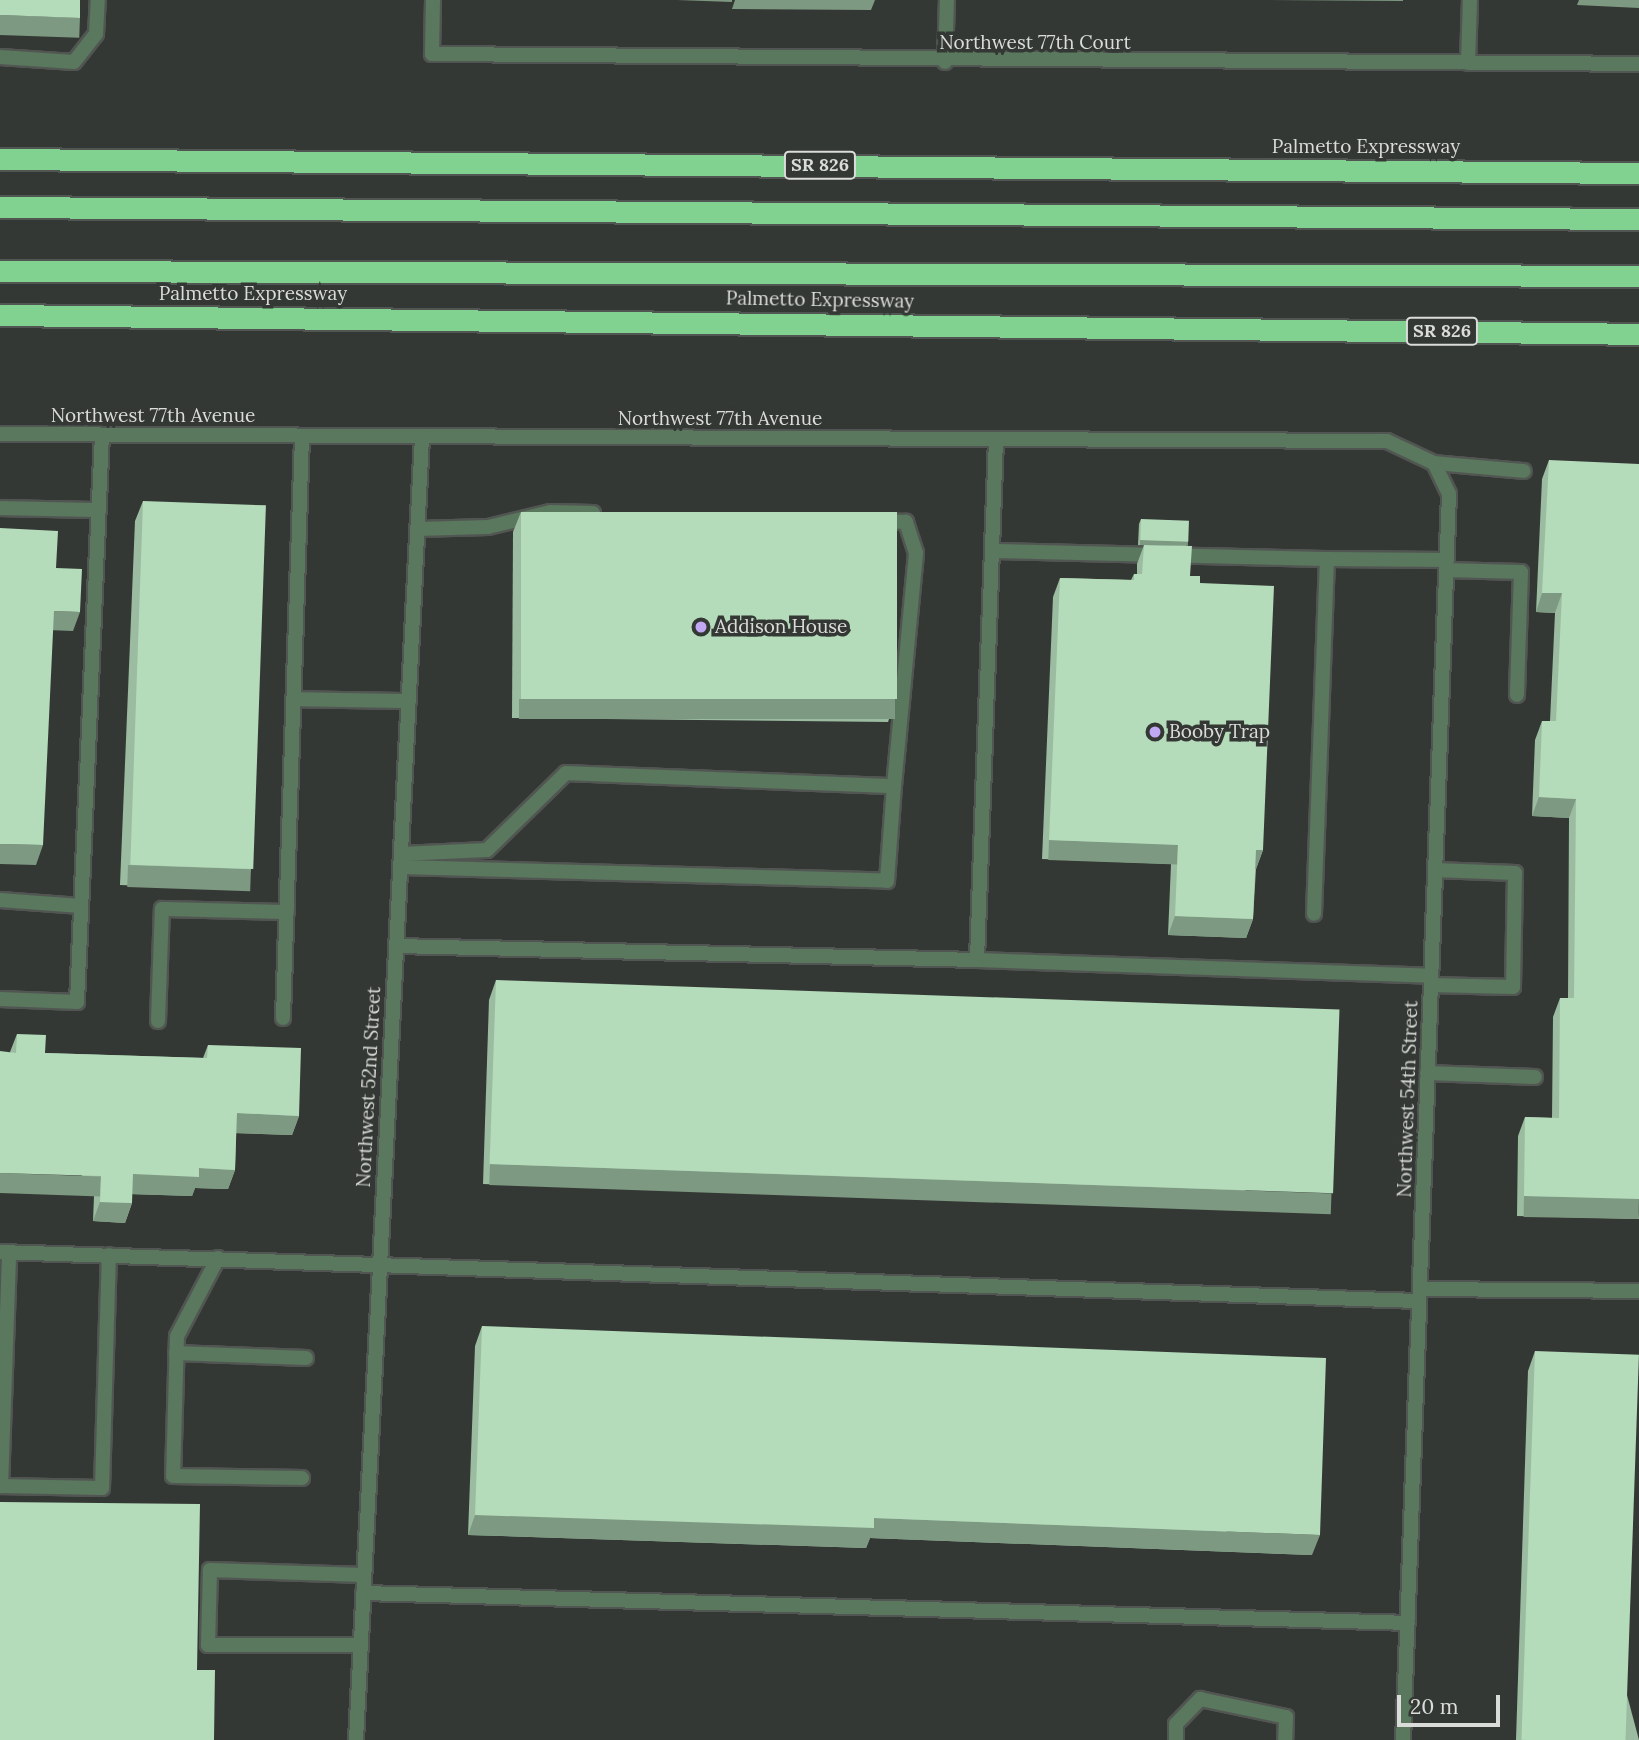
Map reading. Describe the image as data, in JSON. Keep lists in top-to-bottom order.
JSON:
{
  "streets": {
    "highway": ["Palmetto Expressway", "SR 826"],
    "street": [
      "Northwest 77th Court",
      "Northwest 77th Avenue",
      "Northwest 52nd Street",
      "Northwest 54th Street"
    ]
  },
  "crossings": [
    ["Northwest 77th Avenue", "Northwest 52nd Street"],
    ["Northwest 77th Avenue", "Northwest 54th Street"]
  ],
  "places": ["Addison House", "Booby Trap"],
  "scale_bar": "20 m"
}
